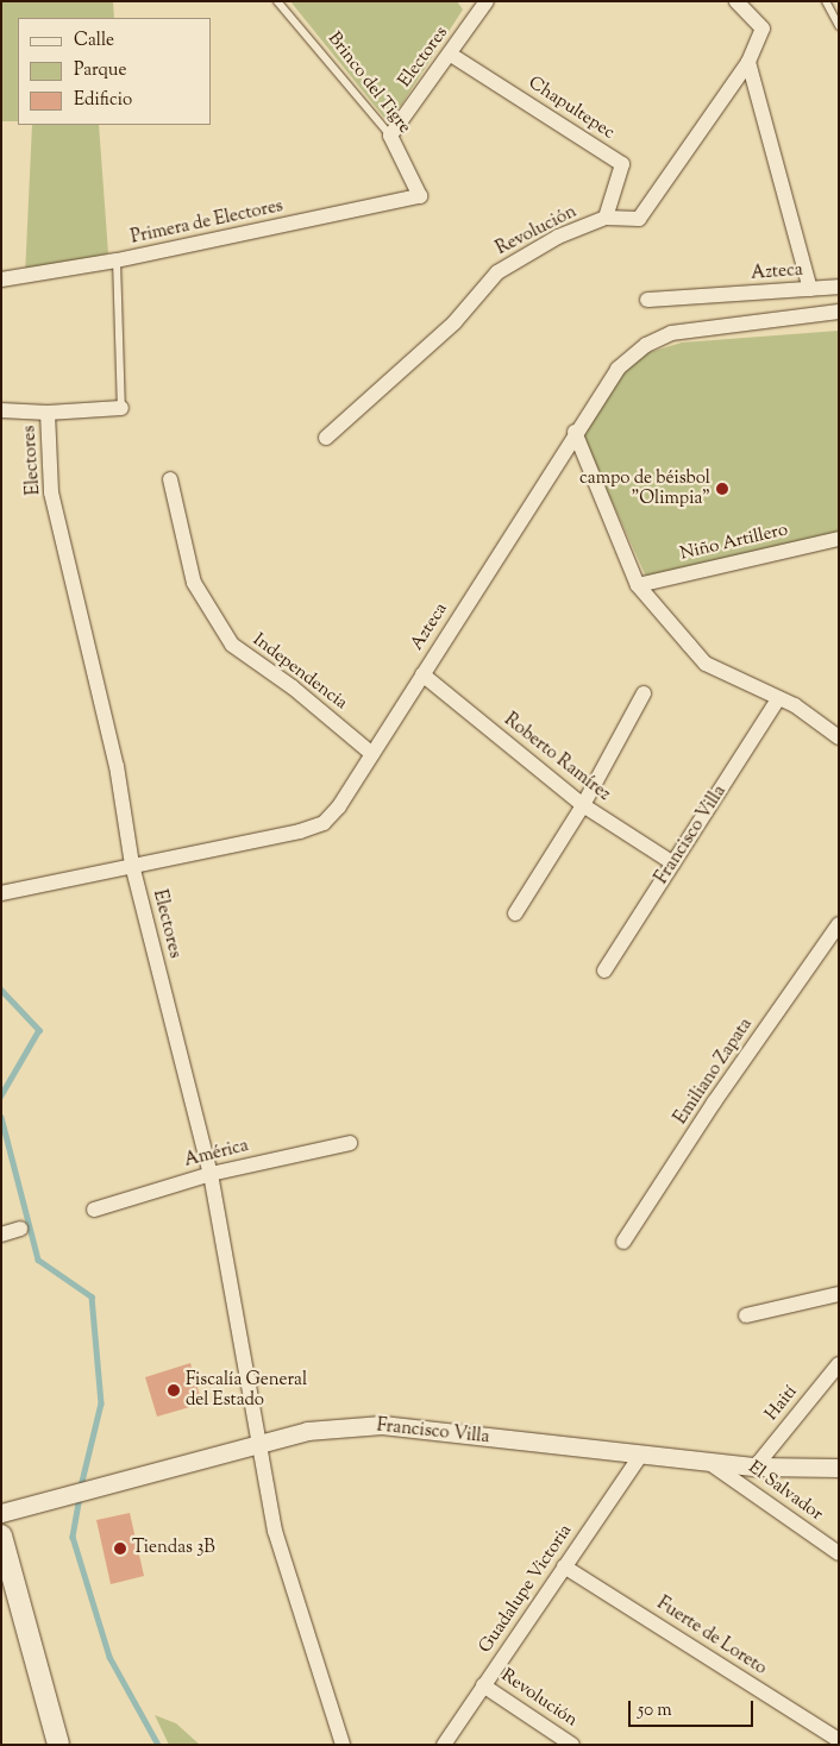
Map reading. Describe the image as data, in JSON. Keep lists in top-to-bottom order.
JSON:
{
  "streets": {
    "street": [
      "Electores",
      "Brinco del Tigre",
      "Chapultepec",
      "Primera de Electores",
      "Revolución",
      "Azteca",
      "Niño Artillero",
      "Independencia",
      "Roberto Ramírez",
      "Francisco Villa",
      "Emiliano Zapata",
      "América",
      "Haití",
      "El Salvador",
      "Guadalupe Victoria",
      "Fuerte de Loreto"
    ]
  },
  "crossings": [
    ["Electores", "Brinco del Tigre"],
    ["Electores", "Chapultepec"],
    ["Electores", "Azteca"],
    ["Electores", "Francisco Villa"],
    ["Electores", "América"],
    ["Brinco del Tigre", "Primera de Electores"],
    ["Chapultepec", "Revolución"],
    ["Revolución", "Guadalupe Victoria"],
    ["Azteca", "Independencia"],
    ["Azteca", "Roberto Ramírez"],
    ["Roberto Ramírez", "Francisco Villa"],
    ["Francisco Villa", "Haití"],
    ["Francisco Villa", "El Salvador"],
    ["Francisco Villa", "Guadalupe Victoria"],
    ["Guadalupe Victoria", "Fuerte de Loreto"]
  ],
  "places": ["campo de béisbol \"Olimpia\"", "Fiscalía General del Estado", "Tiendas 3B"],
  "legend": ["Calle", "Parque", "Edificio"],
  "scale_bar": "50 m"
}
